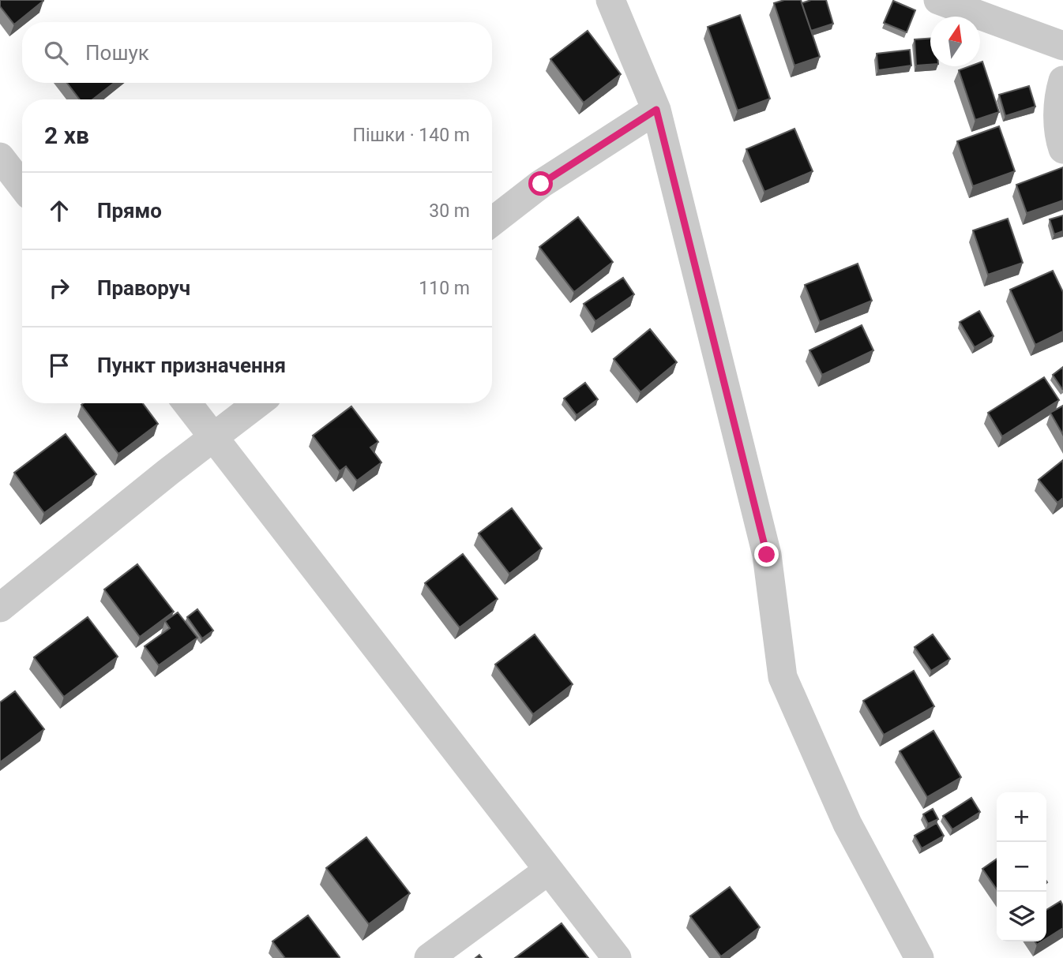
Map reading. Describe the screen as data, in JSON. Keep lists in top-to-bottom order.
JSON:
{
  "north": "top",
  "page": {
    "search": "Пошук",
    "heading": ["2 хв", "Пішки · 140 m"],
    "list": [
      ["Прямо", "30 m"],
      ["Праворуч", "110 m"],
      "Пункт призначення"
    ],
    "map_buttons": ["+", "−"]
  }
}
